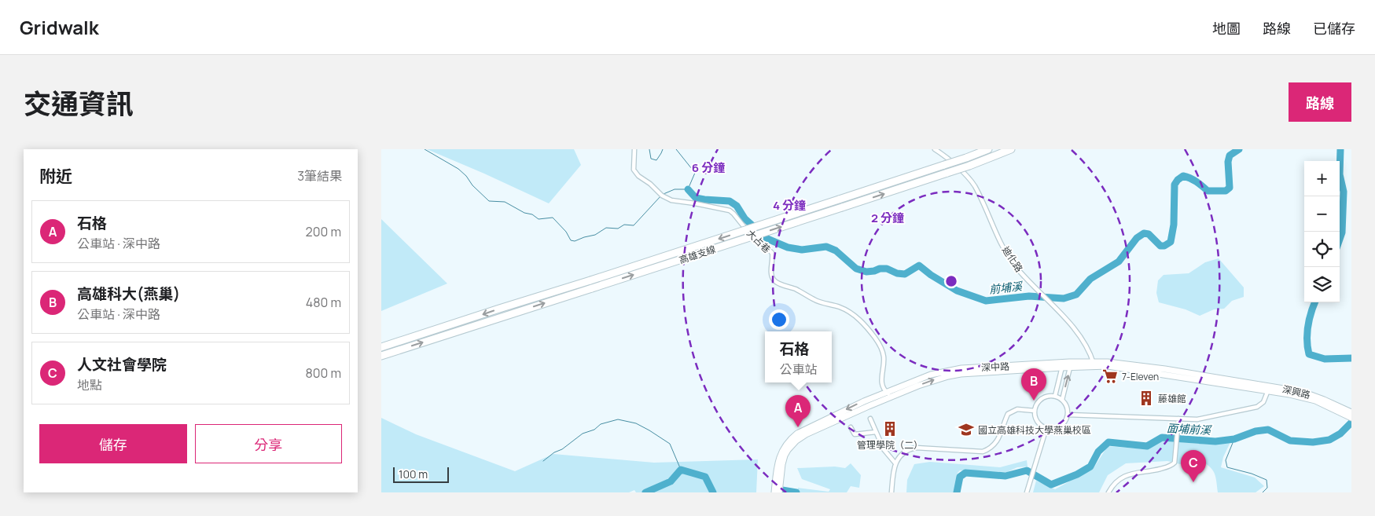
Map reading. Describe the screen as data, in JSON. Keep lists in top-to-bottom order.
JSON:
{
  "streets": {
    "highway": ["高雄支線"],
    "main road": ["深中路", "深興路"],
    "street": ["大占巷", "迪化路"]
  },
  "crossings": [
    ["大占巷", "深中路"],
    ["迪化路", "深中路"],
    ["深中路", "深興路"]
  ],
  "water": ["前埔溪", "面埔前溪"],
  "places": {
    "supermarket": ["7-Eleven"],
    "building": ["藤雄館", "管理學院（二）"],
    "school or university": ["國立高雄科技大學燕巢校區"]
  },
  "scale_bar": "100 m",
  "page": {
    "header": "Gridwalk",
    "nav": ["地圖", "路線", "已儲存"],
    "title": "交通資訊",
    "buttons": [
      "路線",
      ["儲存", "分享"]
    ],
    "heading": ["附近", "3筆結果"],
    "map_buttons": ["+", "−"],
    "list": [
      {
        "mark": "A",
        "name": "石格",
        "note": "公車站 · 深中路",
        "value": "200 m"
      },
      {
        "mark": "B",
        "name": "高雄科大(燕巢)",
        "note": "公車站 · 深中路",
        "value": "480 m"
      },
      {
        "mark": "C",
        "name": "人文社會學院",
        "note": "地點",
        "value": "800 m"
      }
    ],
    "popup": ["石格", "公車站"],
    "pins": ["B", "A", "C"],
    "scale": "100 m"
  },
  "rings": ["6 分鐘", "4 分鐘", "2 分鐘"]
}
